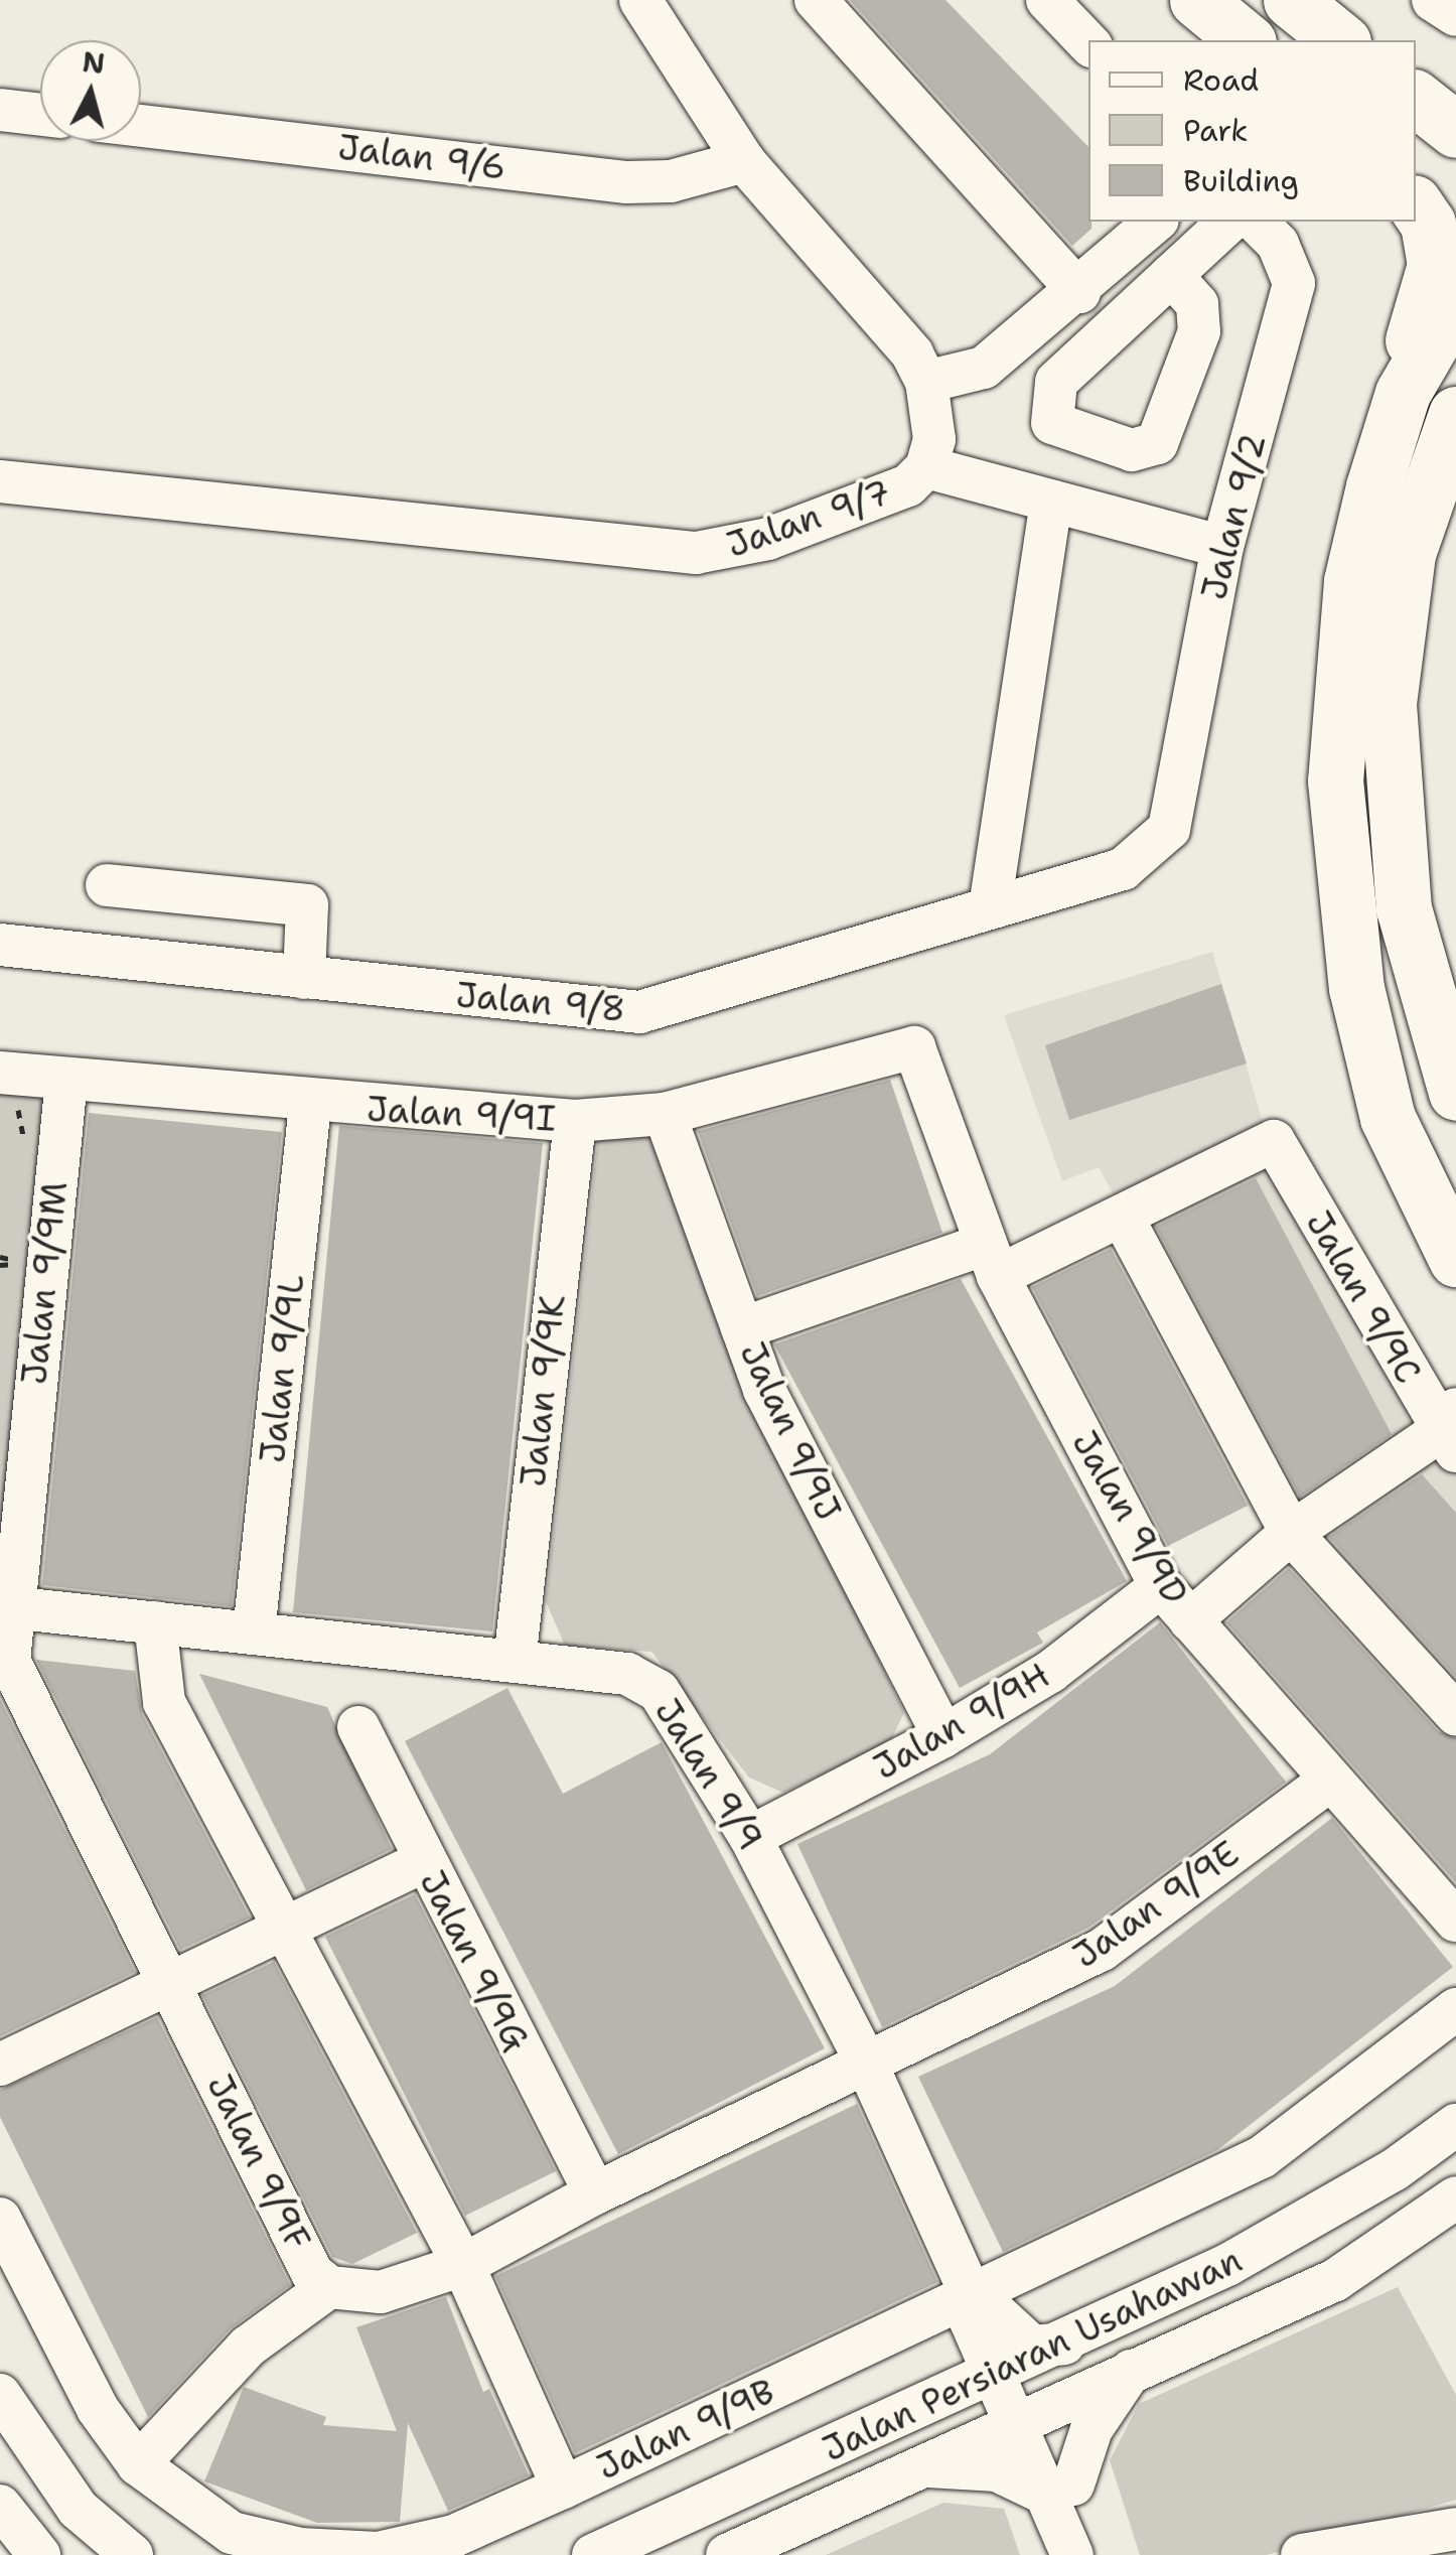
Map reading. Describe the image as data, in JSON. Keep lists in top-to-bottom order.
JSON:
{
  "streets": {
    "street": [
      "Jalan 9/6",
      "Jalan 9/2",
      "Jalan 9/7",
      "Jalan 9/8",
      "Jalan 9/9I",
      "Jalan 9/9M",
      "Jalan 9/9C",
      "Jalan 9/9L",
      "Jalan 9/9K",
      "Jalan 9/9J",
      "Jalan 9/9D",
      "Jalan 9/9H",
      "Jalan 9/9",
      "Jalan 9/9E",
      "Jalan 9/9G",
      "Jalan 9/9F",
      "Jalan Persiaran Usahawan",
      "Jalan 9/9B"
    ]
  },
  "crossings": [
    ["Jalan 9/6", "Jalan 9/7"],
    ["Jalan 9/2", "Jalan 9/8"],
    ["Jalan 9/9I", "Jalan 9/9M"],
    ["Jalan 9/9I", "Jalan 9/9L"],
    ["Jalan 9/9I", "Jalan 9/9K"],
    ["Jalan 9/9I", "Jalan 9/9J"],
    ["Jalan 9/9I", "Jalan 9/9D"],
    ["Jalan 9/9M", "Jalan 9/9"],
    ["Jalan 9/9M", "Jalan 9/9F"],
    ["Jalan 9/9L", "Jalan 9/9"],
    ["Jalan 9/9K", "Jalan 9/9"],
    ["Jalan 9/9J", "Jalan 9/9H"],
    ["Jalan 9/9D", "Jalan 9/9H"],
    ["Jalan 9/9D", "Jalan 9/9E"],
    ["Jalan 9/9H", "Jalan 9/9"],
    ["Jalan 9/9", "Jalan 9/9E"],
    ["Jalan 9/9", "Jalan 9/9F"],
    ["Jalan 9/9", "Jalan Persiaran Usahawan"],
    ["Jalan 9/9", "Jalan 9/9B"],
    ["Jalan 9/9E", "Jalan 9/9F"],
    ["Jalan 9/9G", "Jalan 9/9F"]
  ],
  "legend": ["Road", "Park", "Building"],
  "north": "top"
}
